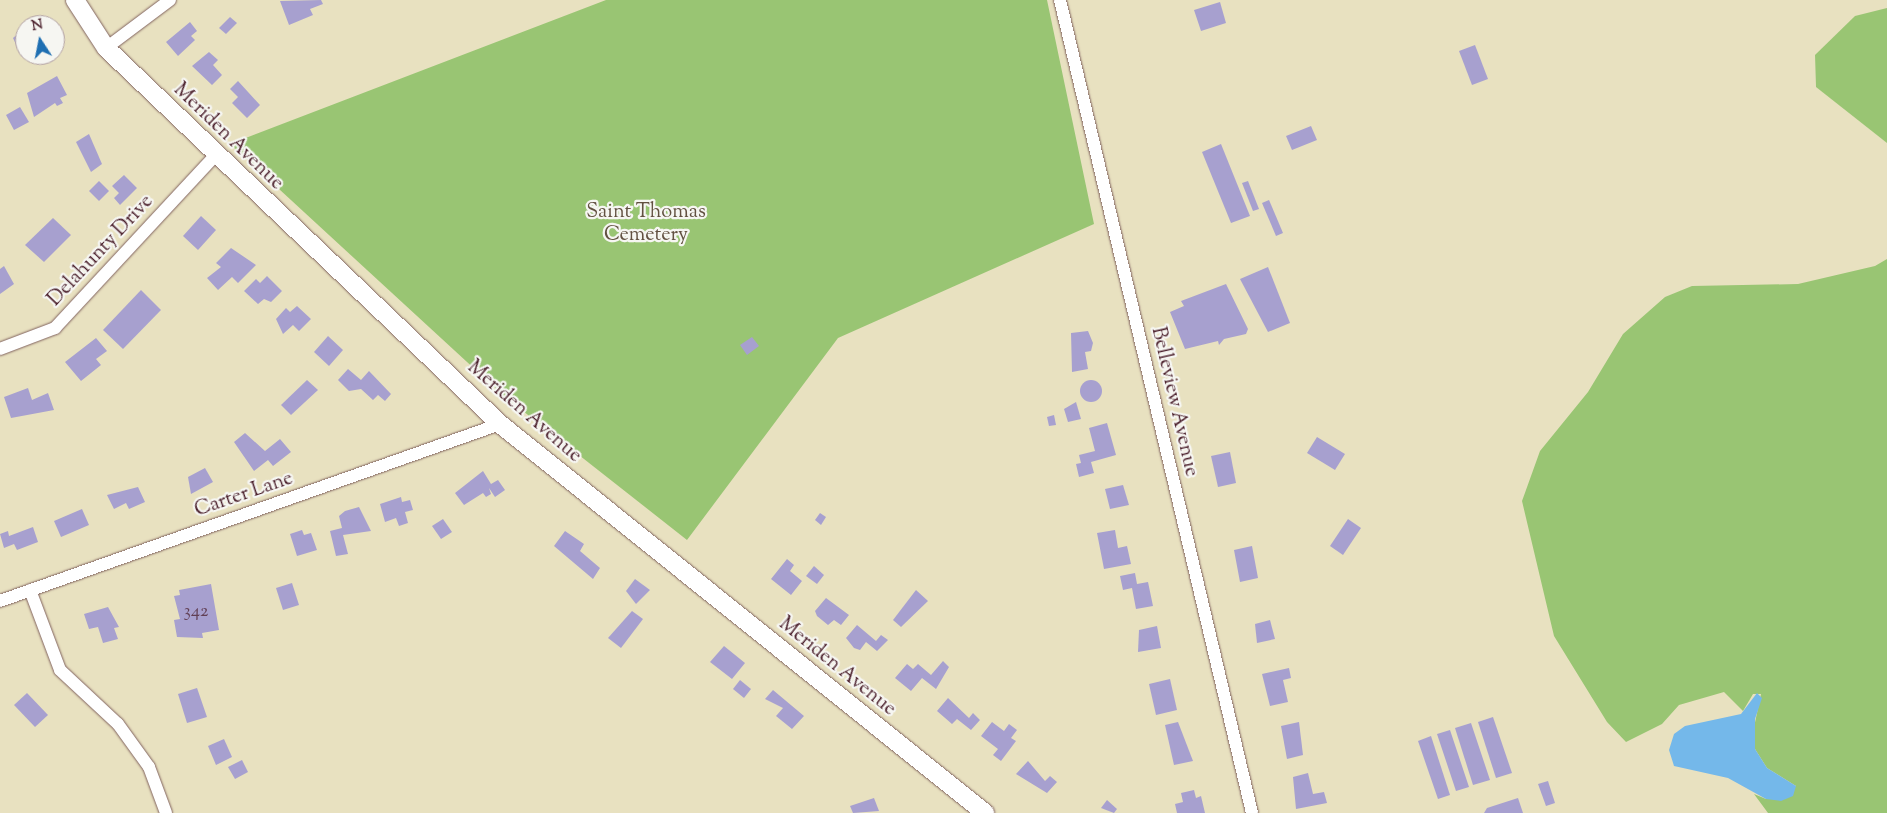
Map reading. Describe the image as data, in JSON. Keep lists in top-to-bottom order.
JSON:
{
  "streets": {
    "main road": ["Meriden Avenue"],
    "street": ["Delahunty Drive", "Belleview Avenue", "Carter Lane"]
  },
  "crossings": [
    ["Meriden Avenue", "Delahunty Drive"],
    ["Meriden Avenue", "Carter Lane"]
  ],
  "parks": ["Saint Thomas Cemetery"],
  "house_numbers": ["342"],
  "north": "top"
}
